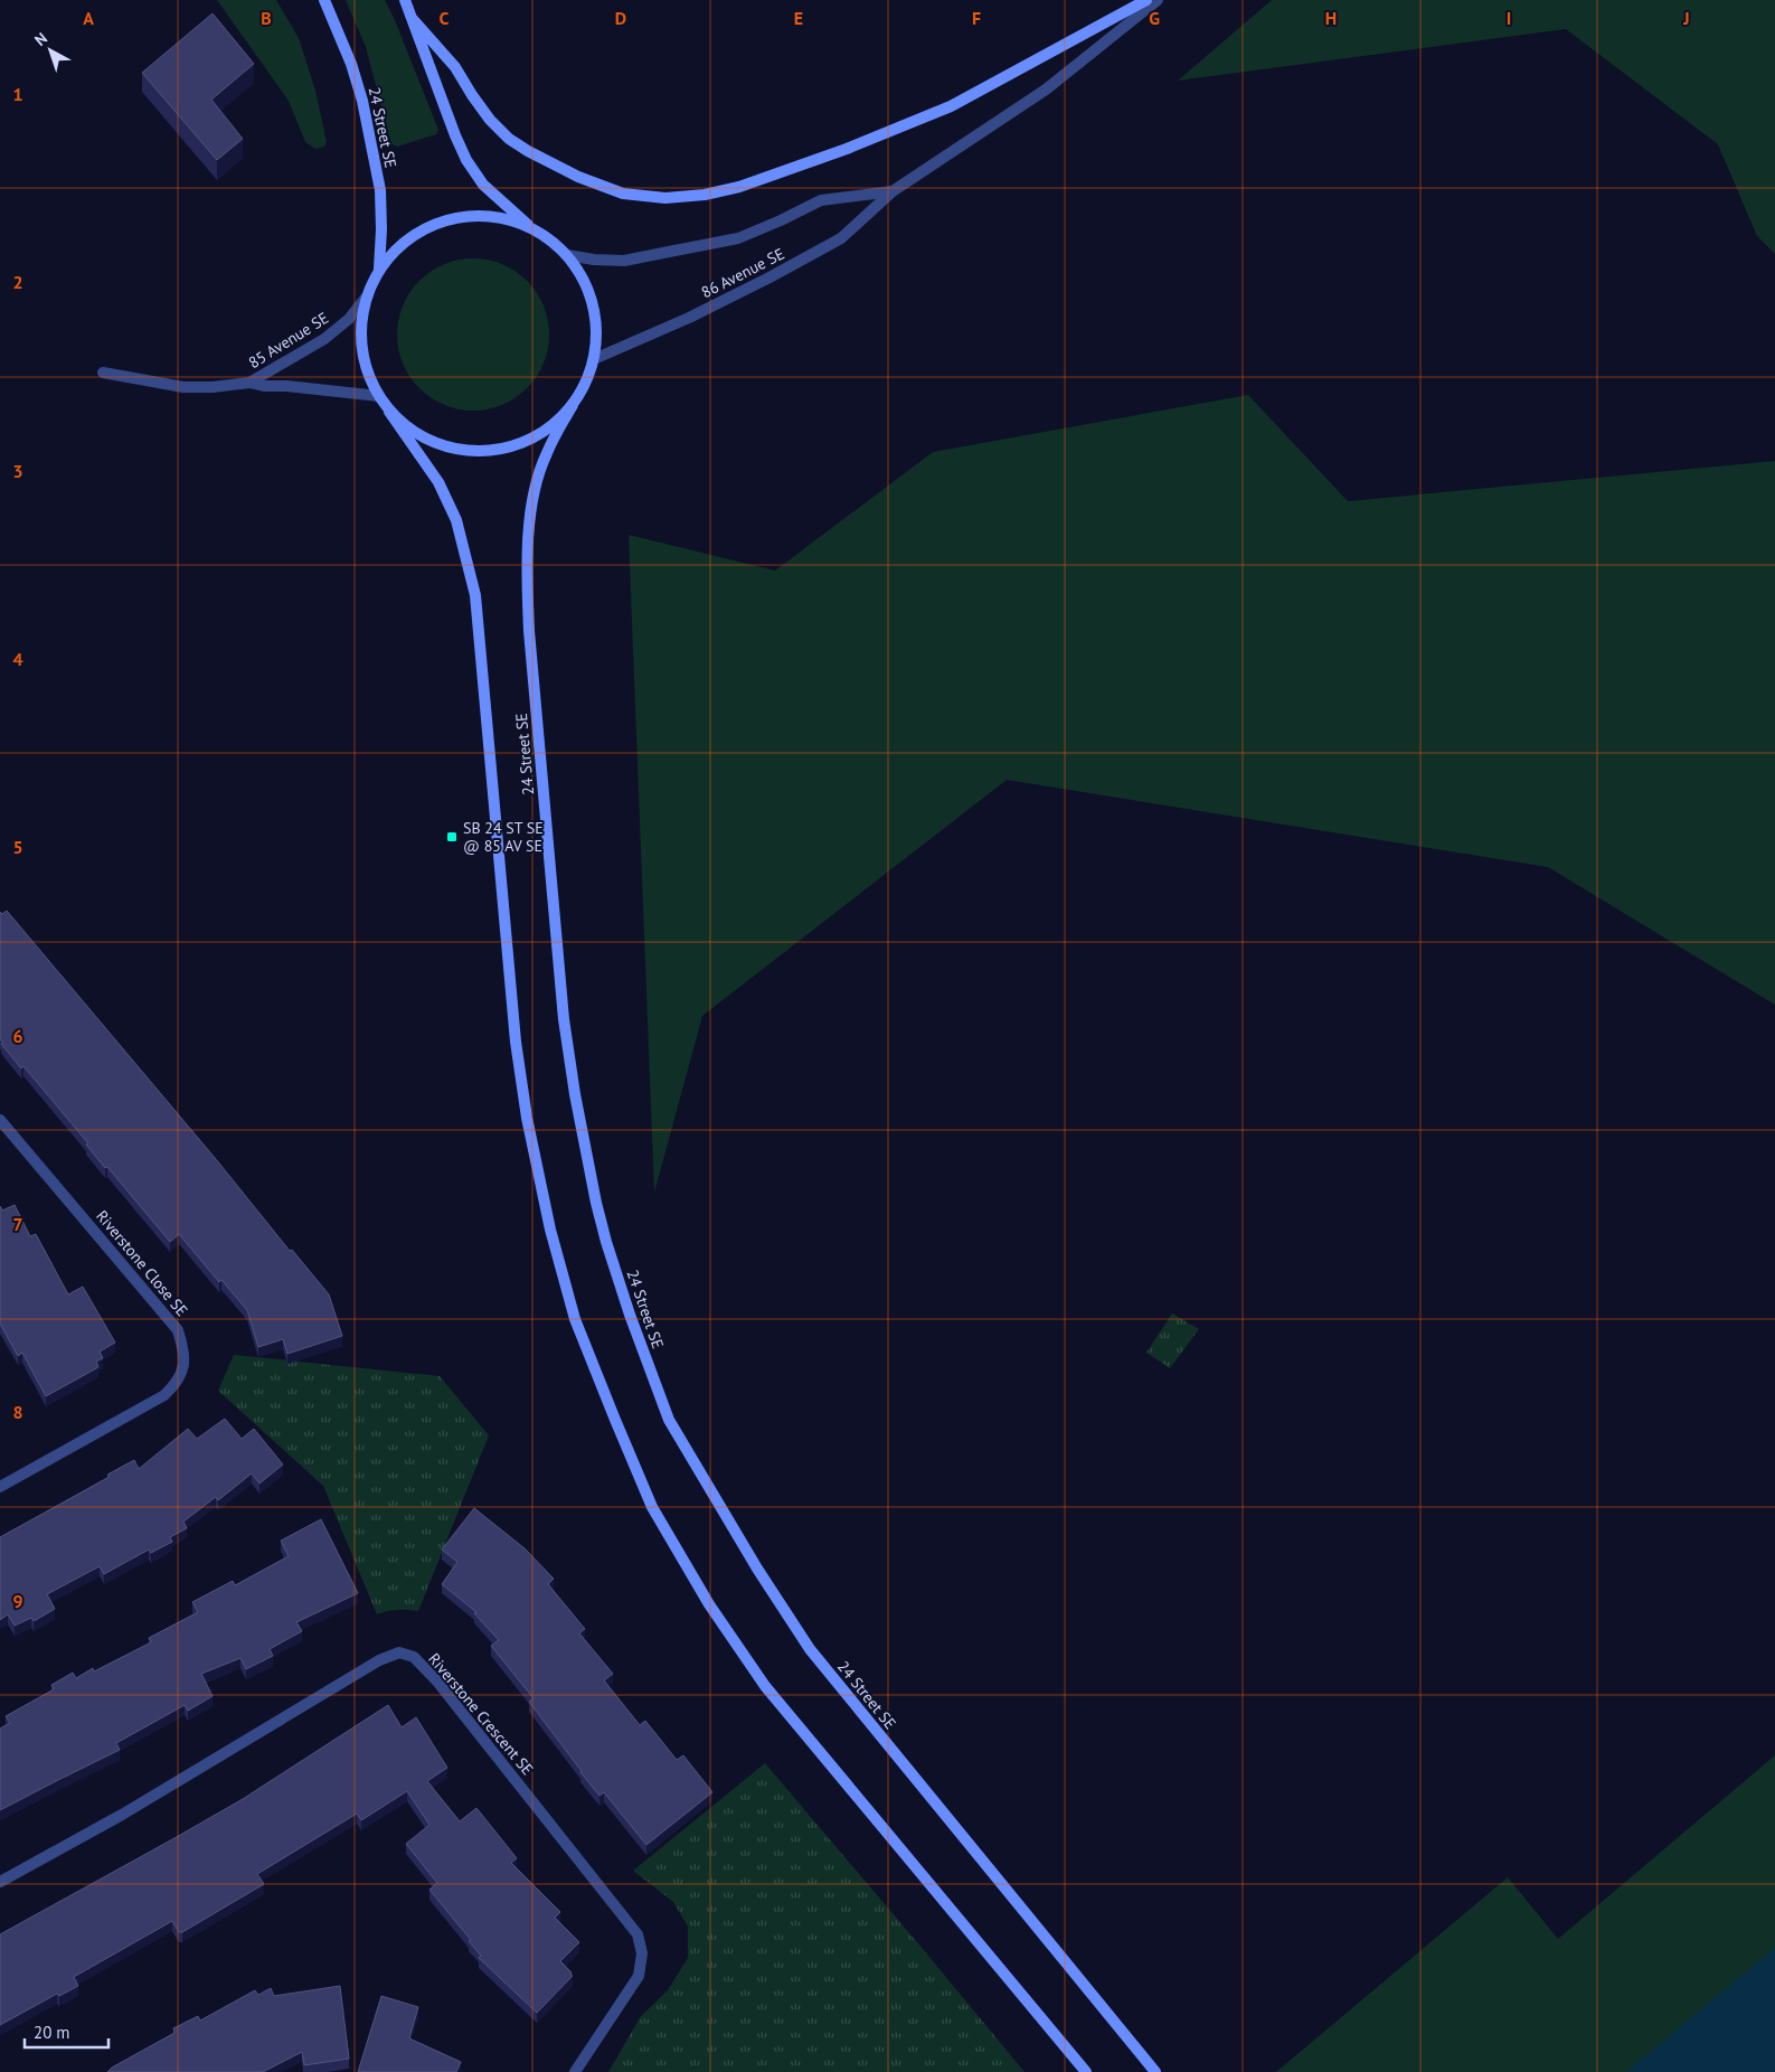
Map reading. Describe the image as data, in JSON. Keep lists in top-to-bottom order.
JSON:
{
  "streets": {
    "main road": ["24 Street SE"],
    "street": [
      "86 Avenue SE",
      "85 Avenue SE",
      "Riverstone Close SE",
      "Riverstone Crescent SE"
    ]
  },
  "places": {
    "transit": ["SB 24 ST SE @ 85 AV SE"]
  },
  "scale_bar": "20 m",
  "north": "top left",
  "grid": {
    "columns": [
      "A",
      "B",
      "C",
      "D",
      "E",
      "F",
      "G",
      "H",
      "I",
      "J"
    ],
    "rows": [
      "1",
      "2",
      "3",
      "4",
      "5",
      "6",
      "7",
      "8",
      "9"
    ]
  }
}
